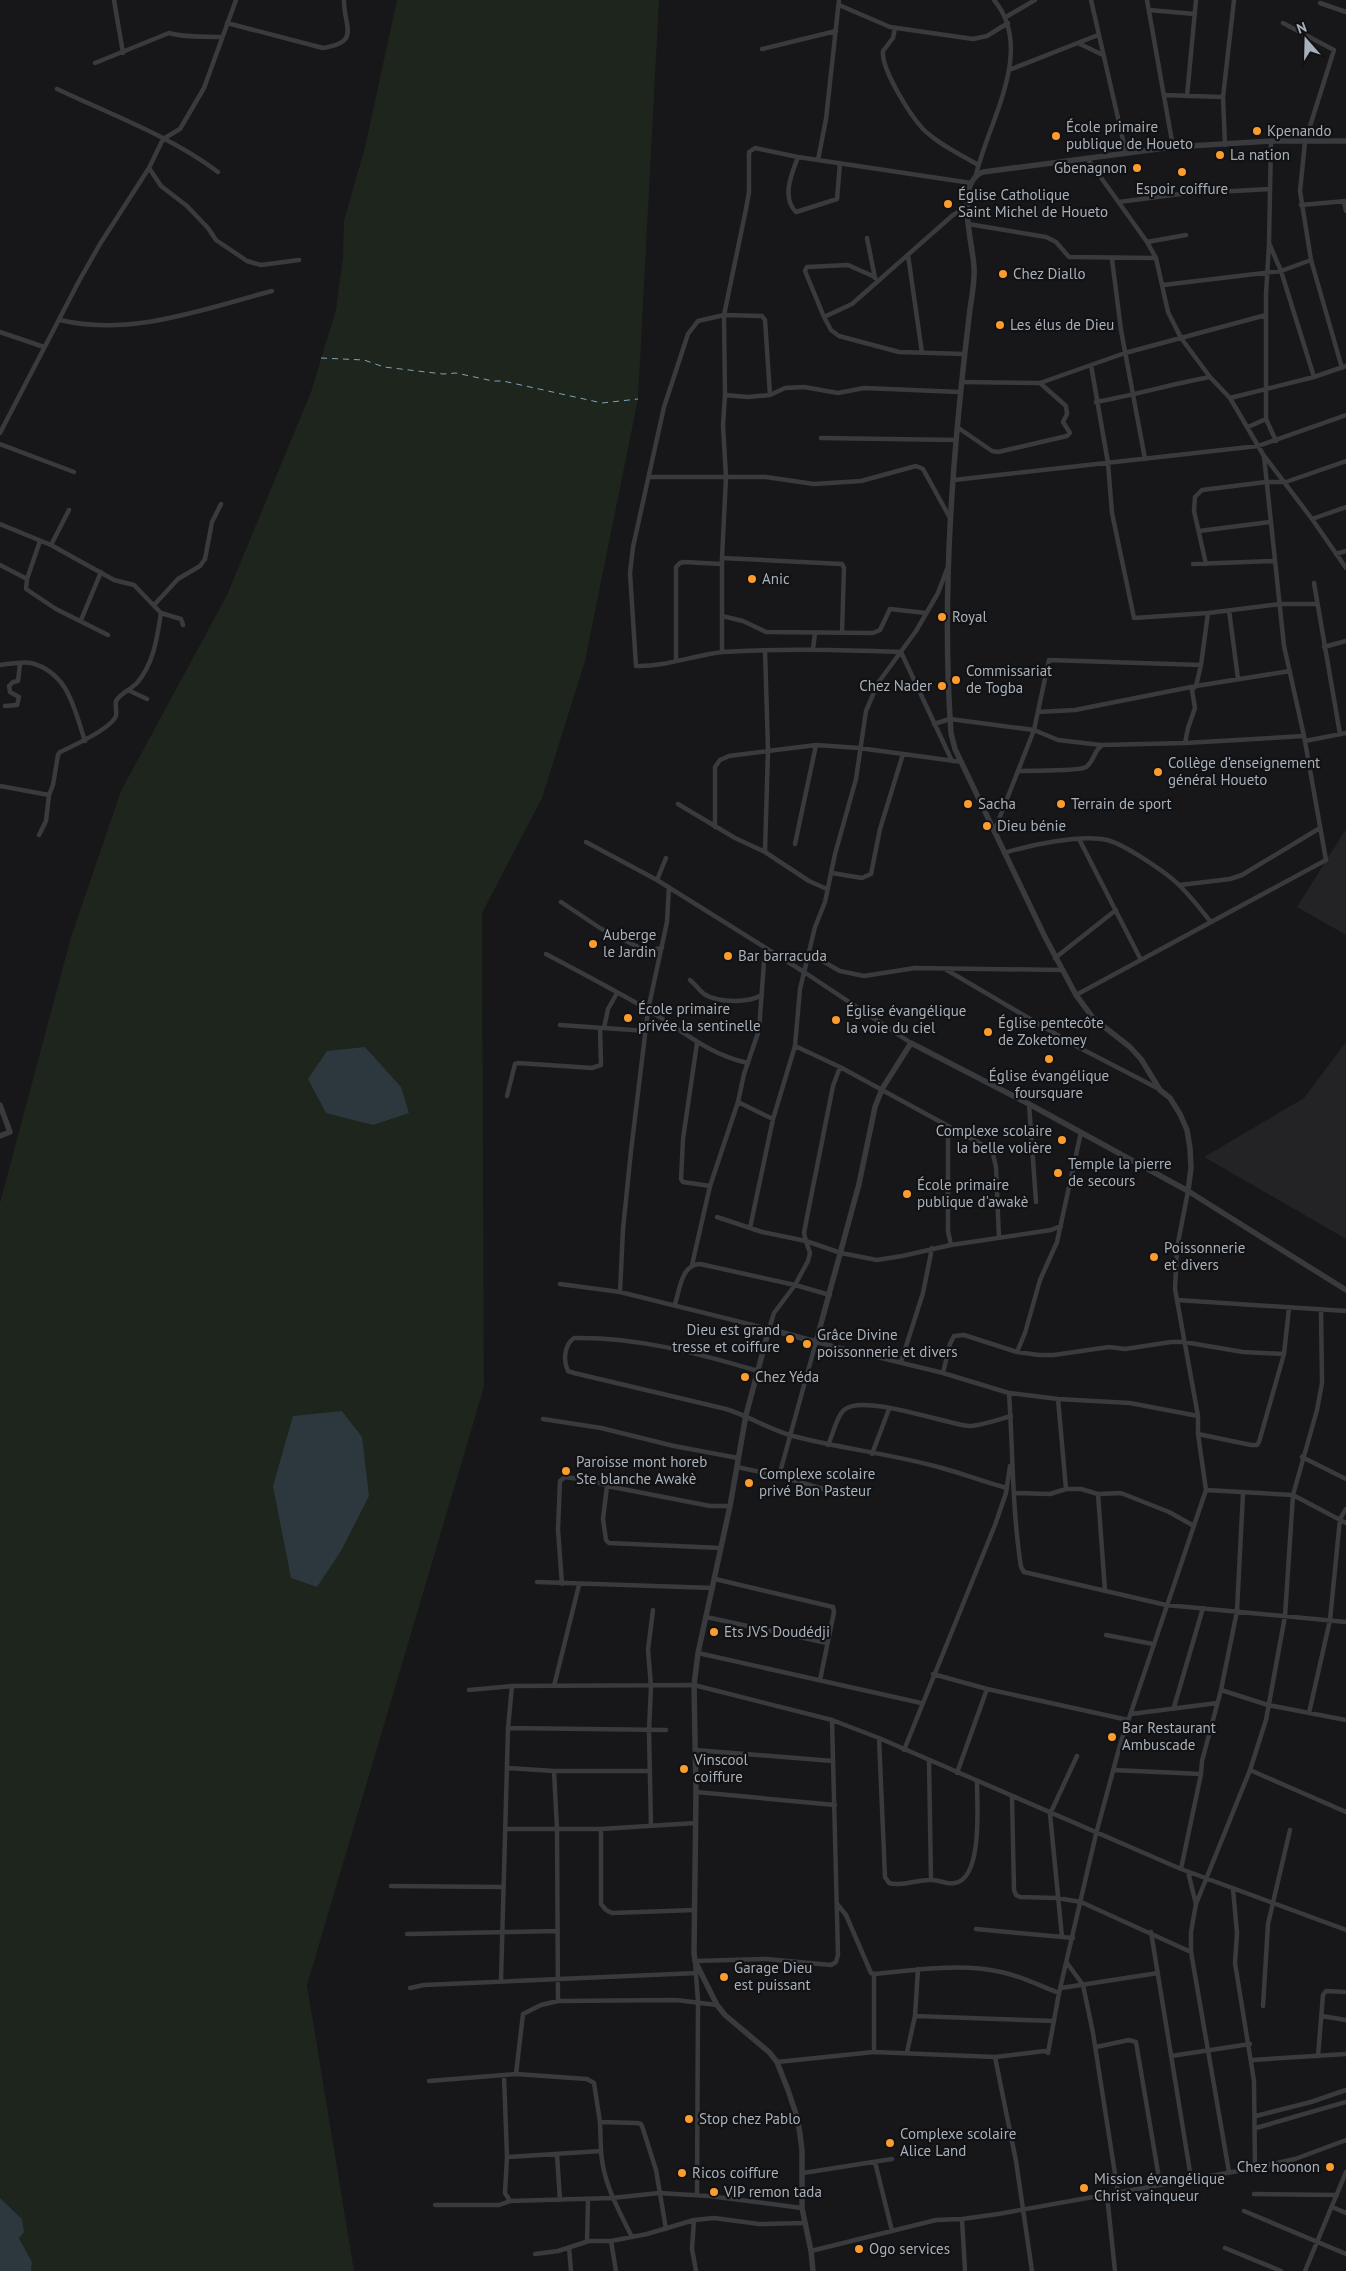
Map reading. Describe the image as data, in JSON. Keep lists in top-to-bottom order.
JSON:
{
  "places": [
    "Kpenando",
    "École primaire publique de Houeto",
    "La nation",
    "Gbenagnon",
    "Espoir coiffure",
    "Église Catholique Saint Michel de Houeto",
    "Chez Diallo",
    "Les élus de Dieu",
    "Anic",
    "Royal",
    "Commissariat de Togba",
    "Chez Nader",
    "Collège d’enseignement général Houeto",
    "Sacha",
    "Terrain de sport",
    "Dieu bénie",
    "Auberge le Jardin",
    "Bar barracuda",
    "École primaire privée la sentinelle",
    "Église évangélique la voie du ciel",
    "Église pentecôte de Zoketomey",
    "Église évangélique foursquare",
    "Complexe scolaire la belle volière",
    "Temple la pierre de secours",
    "École primaire publique d'awakè",
    "Poissonnerie et divers",
    "Dieu est grand tresse et coiffure",
    "Grâce Divine poissonnerie et divers",
    "Chez Yéda",
    "Paroisse mont horeb Ste blanche Awakè",
    "Complexe scolaire privé Bon Pasteur",
    "Ets JVS Doudédji",
    "Bar Restaurant Ambuscade",
    "Vinscool coiffure",
    "Garage Dieu est puissant",
    "Stop chez Pablo",
    "Complexe scolaire Alice Land",
    "Chez hoonon",
    "Ricos coiffure",
    "Mission évangélique Christ vainqueur",
    "VIP remon tada",
    "Ogo services"
  ],
  "north": "top"
}
